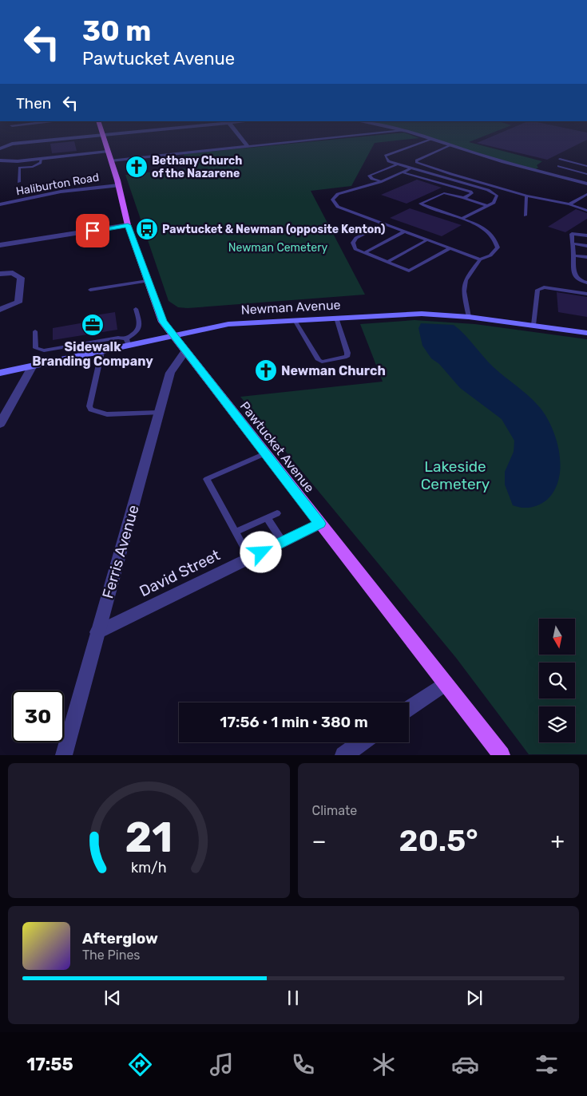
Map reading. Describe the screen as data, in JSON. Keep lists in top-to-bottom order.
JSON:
{
  "streets": {
    "main road": ["Newman Avenue", "Pawtucket Avenue"],
    "street": ["Haliburton Road", "Ferris Avenue", "David Street"]
  },
  "crossings": [
    ["Haliburton Road", "Pawtucket Avenue"],
    ["Newman Avenue", "Pawtucket Avenue"],
    ["Pawtucket Avenue", "Ferris Avenue"],
    ["Pawtucket Avenue", "David Street"],
    ["Ferris Avenue", "David Street"]
  ],
  "parks": ["Newman Cemetery", "Lakeside Cemetery"],
  "places": {
    "church": ["Bethany Church of the Nazarene", "Newman Church"],
    "bus stop": ["Pawtucket & Newman (opposite Kenton)"],
    "office": ["Sidewalk Branding Company"]
  },
  "north": "bottom",
  "page": {
    "turn": ["30 m", "Pawtucket Avenue"],
    "then": "Then",
    "limit": "30",
    "trip": "17:56 · 1 min · 380 m",
    "tile": "Climate",
    "heat": ["−", "20.5°", "+"],
    "song": ["Afterglow", "The Pines"],
    "tabs": "17:55",
    "gauge": ["21", "km/h"]
  }
}
